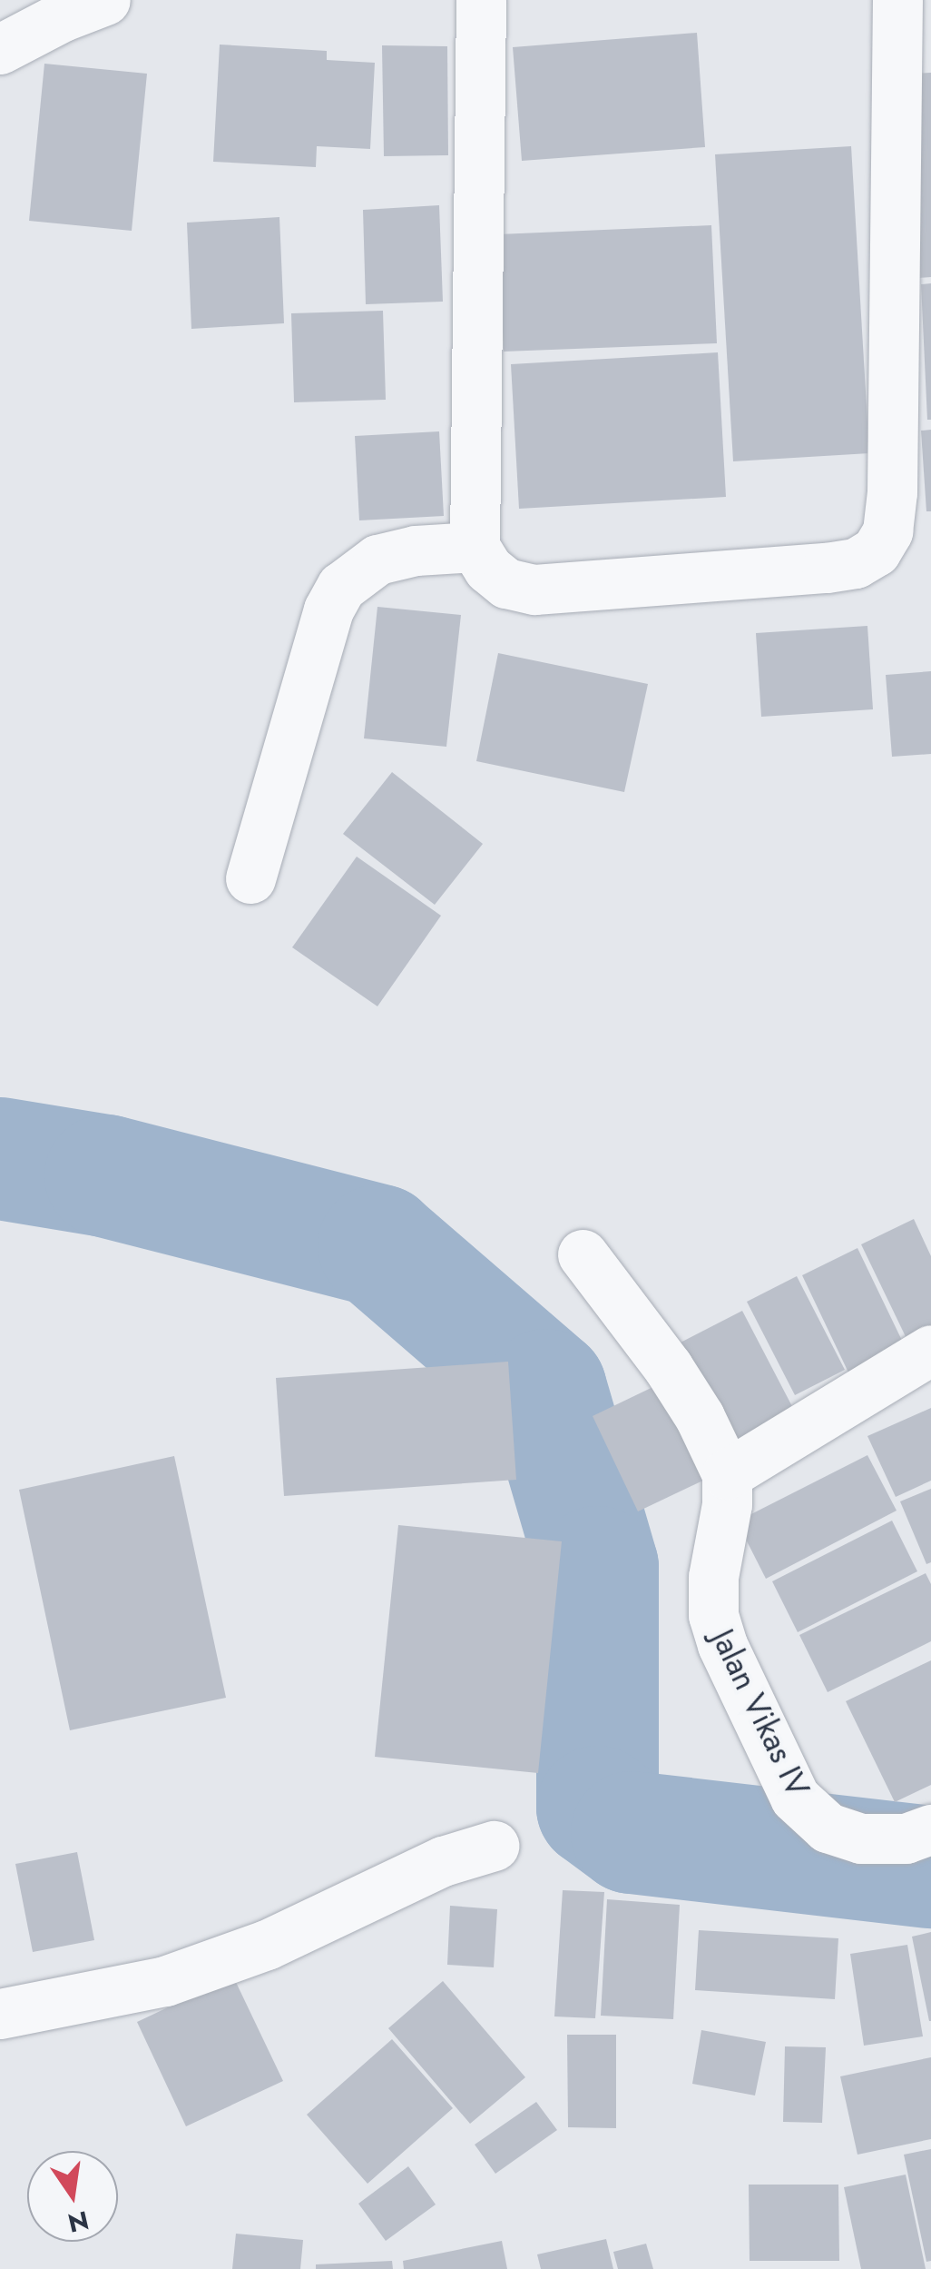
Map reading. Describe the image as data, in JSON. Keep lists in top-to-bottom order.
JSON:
{
  "streets": {
    "street": ["Jalan Vikas IV"]
  },
  "north": "bottom"
}
